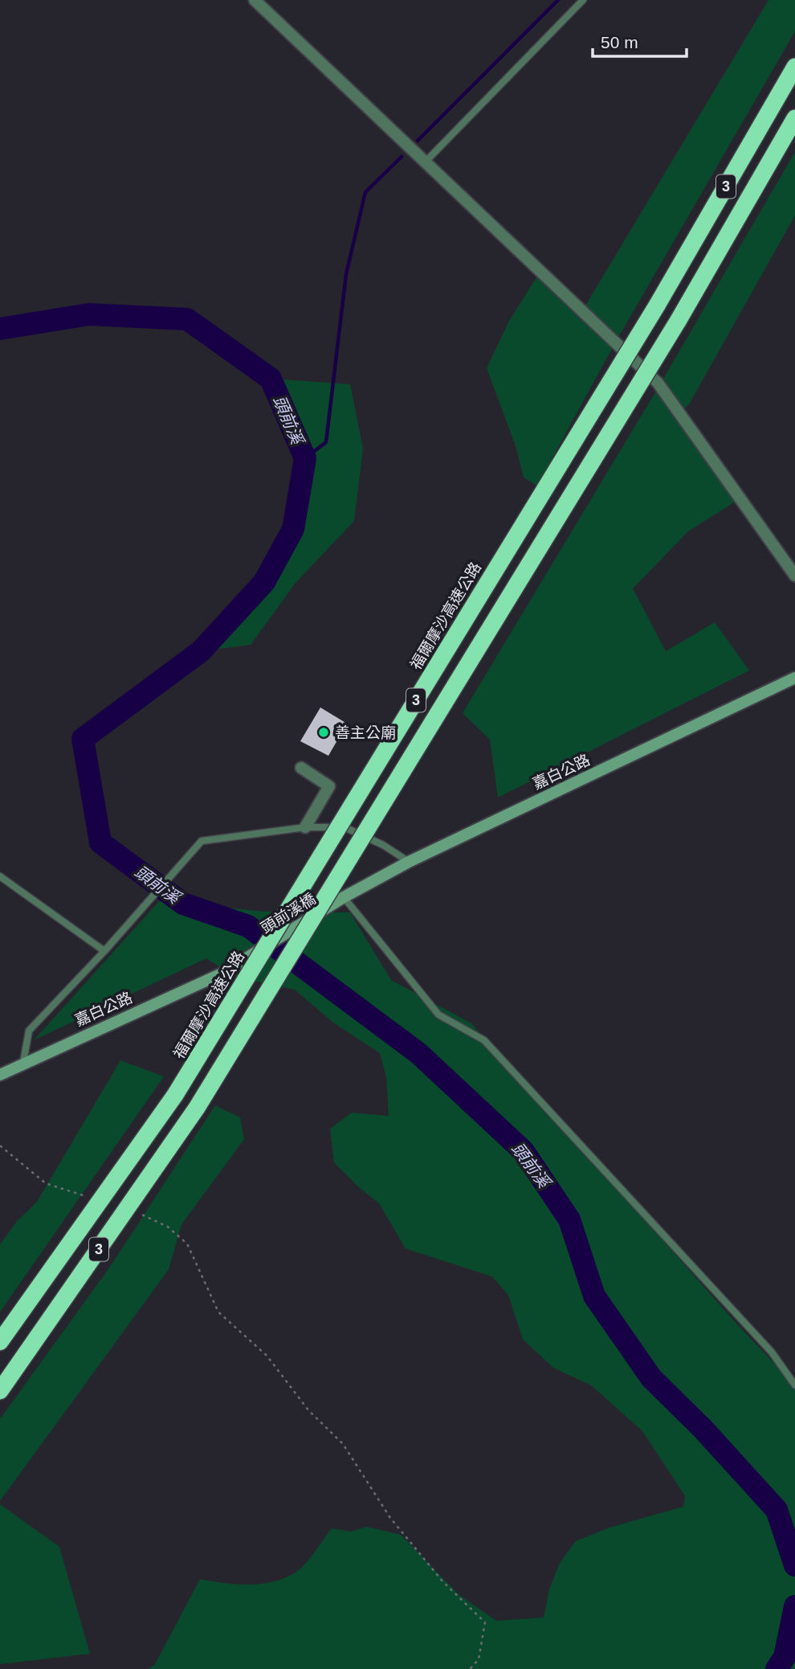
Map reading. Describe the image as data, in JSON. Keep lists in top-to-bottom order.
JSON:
{
  "streets": {
    "highway": ["3", "福爾摩沙高速公路"],
    "main road": ["嘉白公路", "頭前溪橋"]
  },
  "crossings": [
    ["嘉白公路", "頭前溪橋"]
  ],
  "water": ["頭前溪"],
  "places": ["善主公廟"],
  "scale_bar": "50 m"
}
